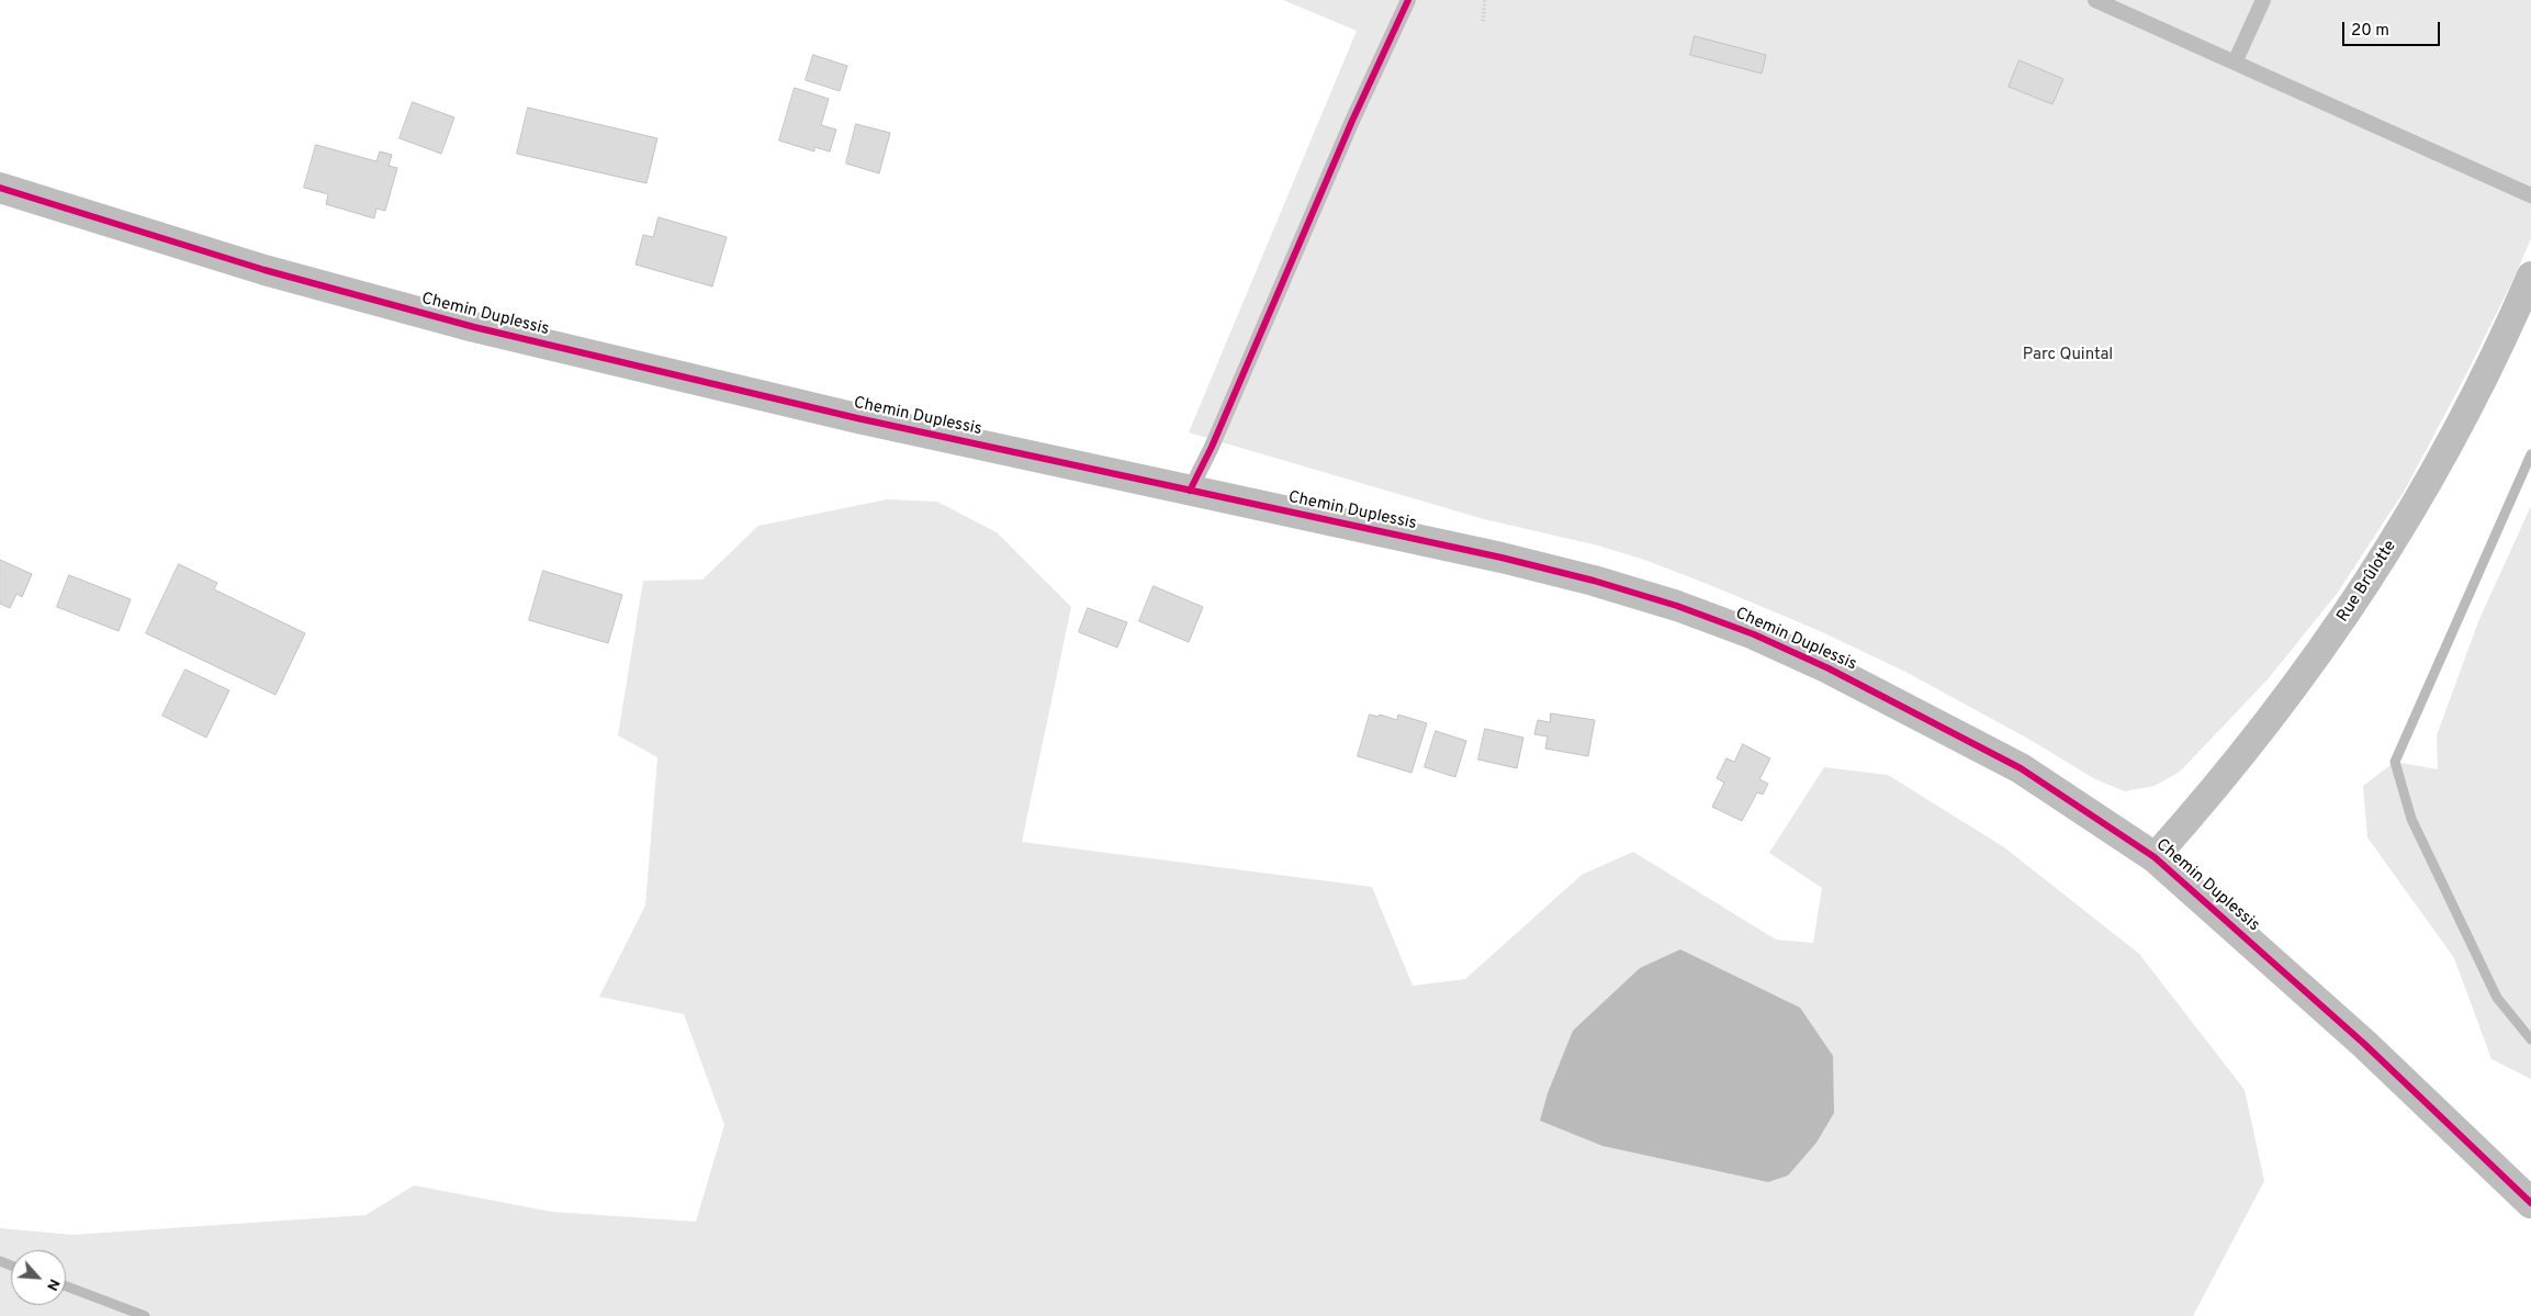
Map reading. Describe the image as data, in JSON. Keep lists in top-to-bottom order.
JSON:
{
  "streets": {
    "street": ["Chemin Duplessis", "Rue Brûlotte"]
  },
  "crossings": [
    ["Chemin Duplessis", "Rue Brûlotte"]
  ],
  "parks": ["Parc Quintal"],
  "scale_bar": "20 m",
  "north": "bottom right"
}
